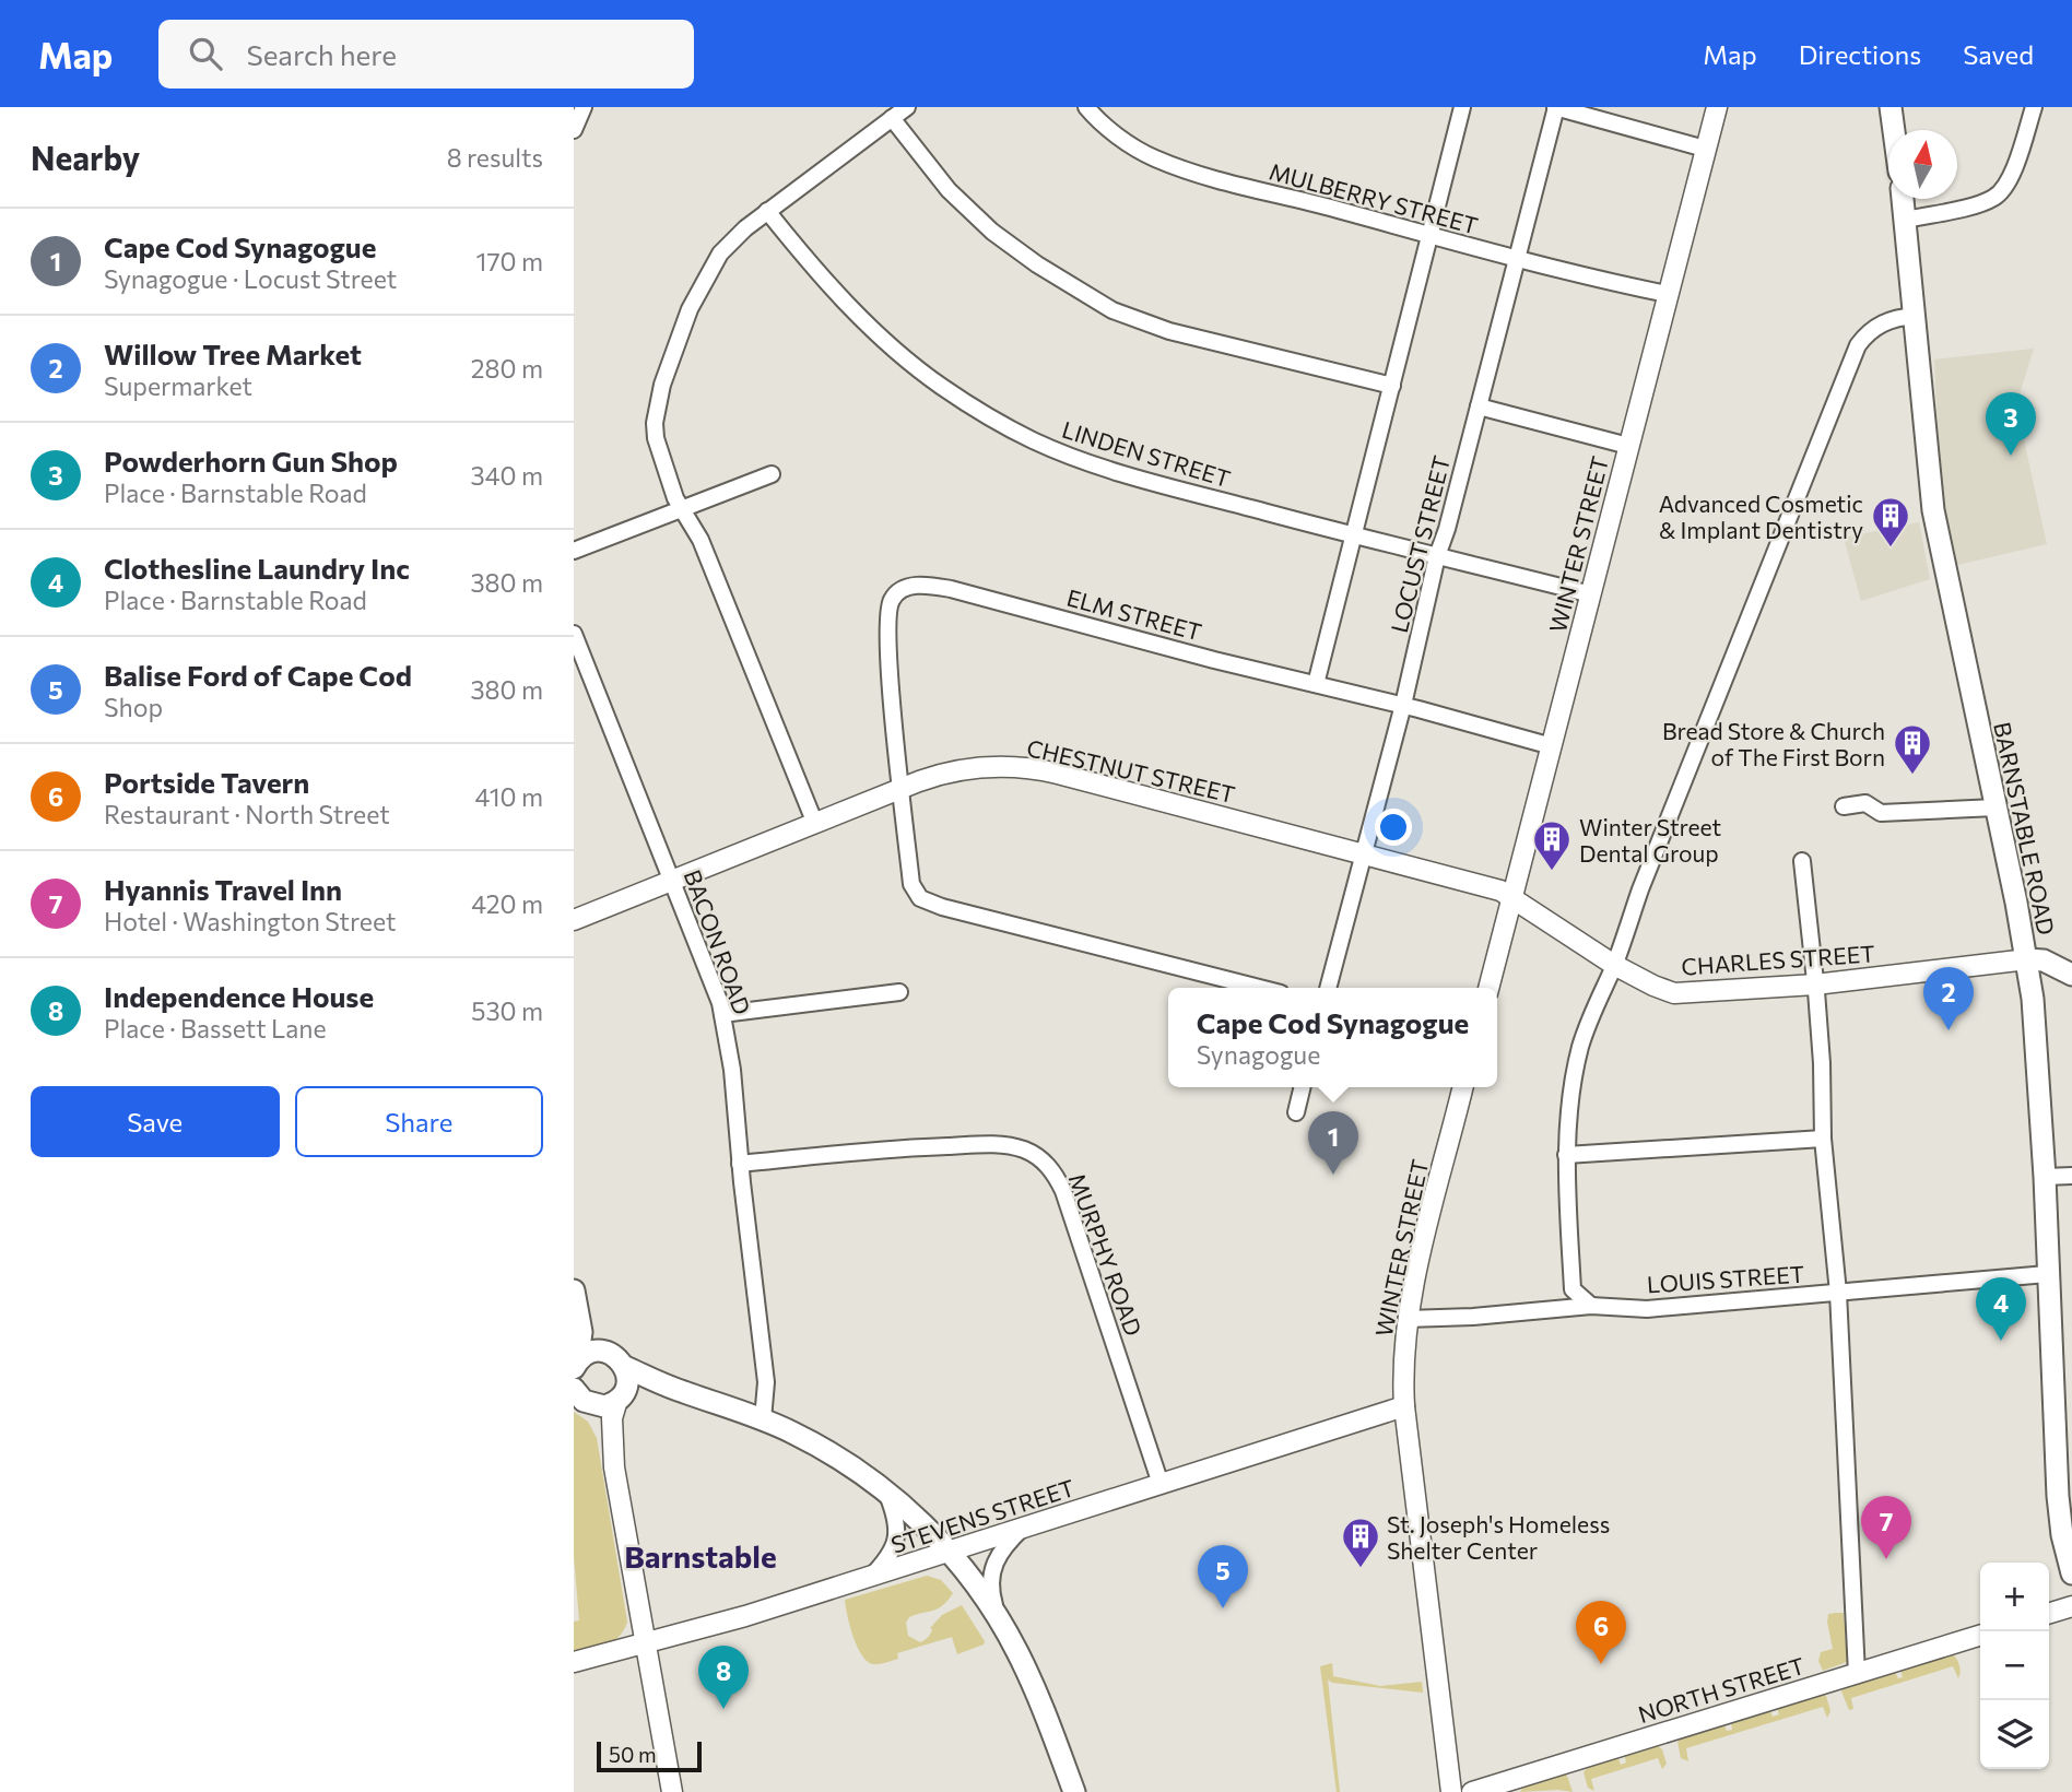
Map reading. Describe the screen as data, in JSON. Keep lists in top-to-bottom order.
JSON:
{
  "streets": {
    "main road": ["BARNSTABLE ROAD"],
    "street": [
      "MULBERRY STREET",
      "LINDEN STREET",
      "LOCUST STREET",
      "WINTER STREET",
      "ELM STREET",
      "CHESTNUT STREET",
      "BACON ROAD",
      "CHARLES STREET",
      "MURPHY ROAD",
      "LOUIS STREET",
      "STEVENS STREET",
      "NORTH STREET"
    ]
  },
  "crossings": [
    ["MULBERRY STREET", "LOCUST STREET"],
    ["MULBERRY STREET", "WINTER STREET"],
    ["LINDEN STREET", "LOCUST STREET"],
    ["LINDEN STREET", "WINTER STREET"],
    ["LOCUST STREET", "ELM STREET"],
    ["LOCUST STREET", "CHESTNUT STREET"],
    ["WINTER STREET", "ELM STREET"],
    ["WINTER STREET", "CHESTNUT STREET"],
    ["WINTER STREET", "CHARLES STREET"],
    ["WINTER STREET", "LOUIS STREET"],
    ["WINTER STREET", "STEVENS STREET"],
    ["ELM STREET", "CHESTNUT STREET"],
    ["CHESTNUT STREET", "BACON ROAD"],
    ["CHESTNUT STREET", "CHARLES STREET"],
    ["BARNSTABLE ROAD", "CHARLES STREET"],
    ["BARNSTABLE ROAD", "LOUIS STREET"],
    ["BACON ROAD", "MURPHY ROAD"],
    ["MURPHY ROAD", "STEVENS STREET"]
  ],
  "districts": ["Barnstable"],
  "places": {
    "building": [
      "Advanced Cosmetic & Implant Dentistry",
      "Bread Store & Church of The First Born",
      "Winter Street Dental Group",
      "St. Joseph's Homeless Shelter Center"
    ]
  },
  "scale_bar": "50 m",
  "north": "top",
  "page": {
    "header": "Map",
    "search": "Search here",
    "nav": ["Map", "Directions", "Saved"],
    "heading": ["Nearby", "8 results"],
    "list": [
      {
        "mark": "1",
        "name": "Cape Cod Synagogue",
        "note": "Synagogue · Locust Street",
        "value": "170 m"
      },
      {
        "mark": "2",
        "name": "Willow Tree Market",
        "note": "Supermarket",
        "value": "280 m"
      },
      {
        "mark": "3",
        "name": "Powderhorn Gun Shop",
        "note": "Place · Barnstable Road",
        "value": "340 m"
      },
      {
        "mark": "4",
        "name": "Clothesline Laundry Inc",
        "note": "Place · Barnstable Road",
        "value": "380 m"
      },
      {
        "mark": "5",
        "name": "Balise Ford of Cape Cod",
        "note": "Shop",
        "value": "380 m"
      },
      {
        "mark": "6",
        "name": "Portside Tavern",
        "note": "Restaurant · North Street",
        "value": "410 m"
      },
      {
        "mark": "7",
        "name": "Hyannis Travel Inn",
        "note": "Hotel · Washington Street",
        "value": "420 m"
      },
      {
        "mark": "8",
        "name": "Independence House",
        "note": "Place · Bassett Lane",
        "value": "530 m"
      }
    ],
    "pins": [
      "3",
      "2",
      "1",
      "4",
      "7",
      "5",
      "6",
      "8"
    ],
    "popup": ["Cape Cod Synagogue", "Synagogue"],
    "buttons": ["Save", "Share"],
    "map_buttons": ["+", "−"],
    "scale": "50 m"
  }
}
